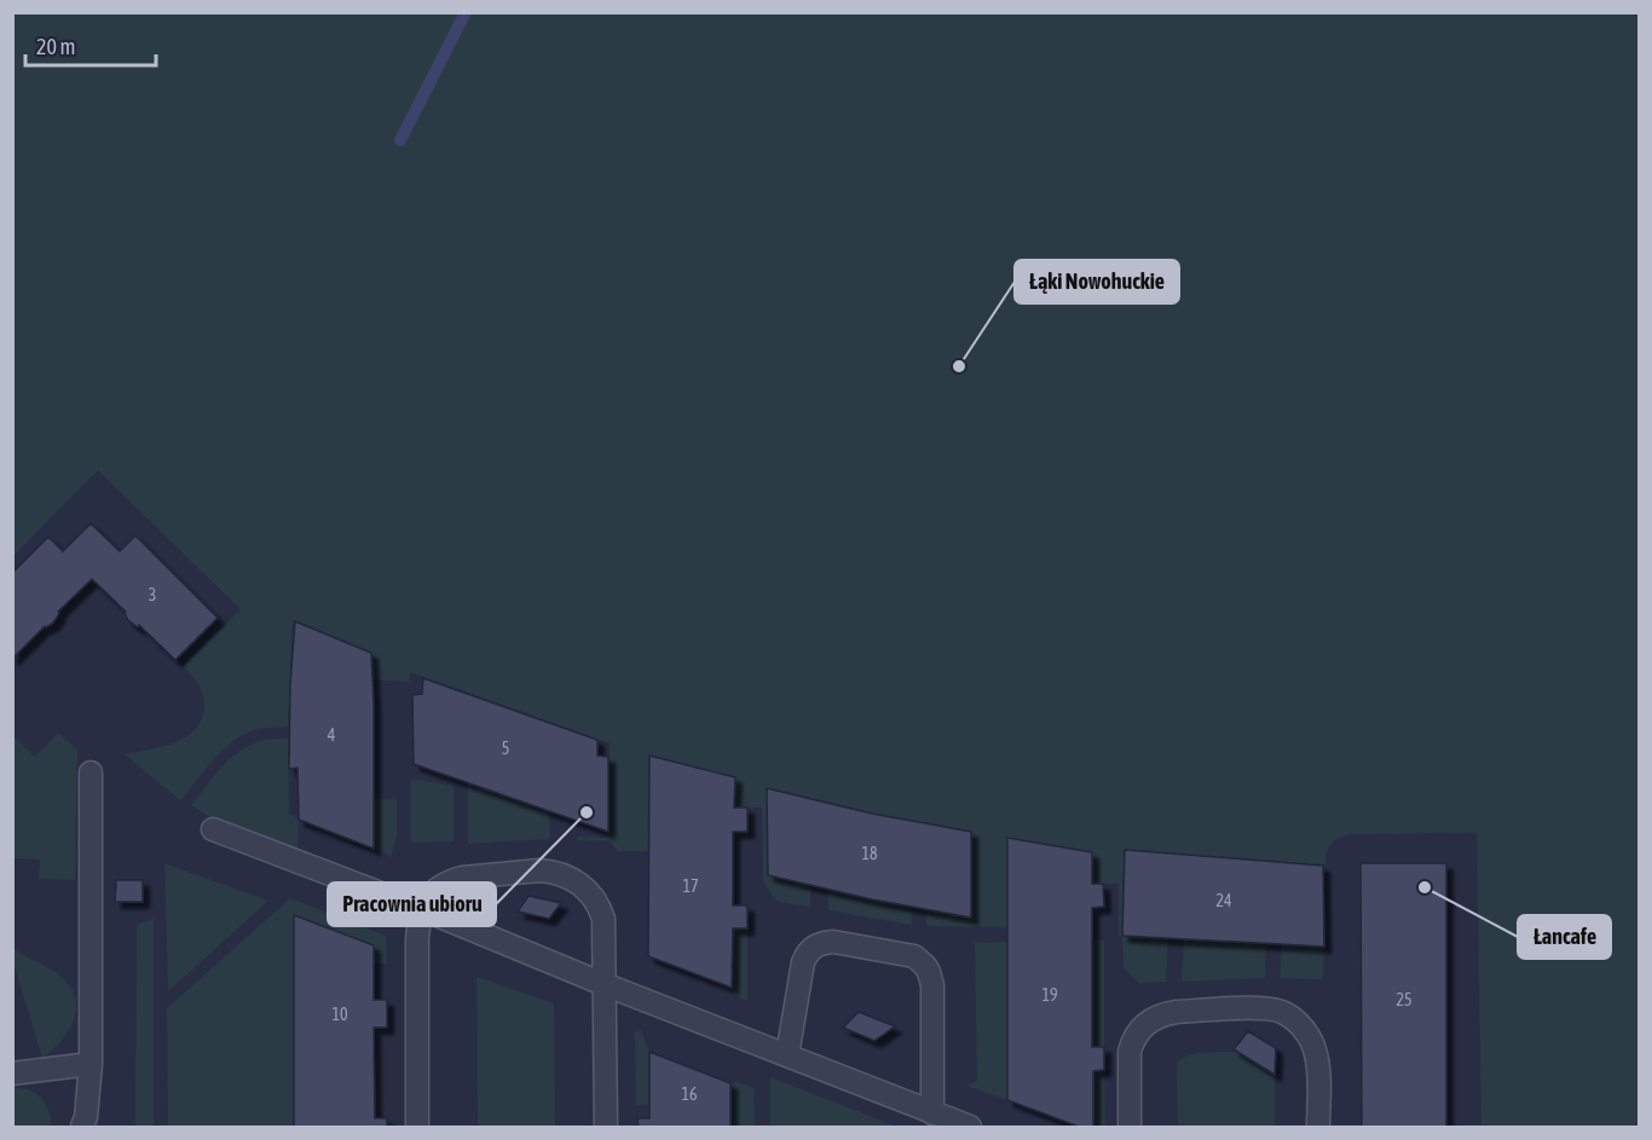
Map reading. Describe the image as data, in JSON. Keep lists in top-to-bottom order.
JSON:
{
  "places": ["Łąki Nowohuckie", "Pracownia ubioru", "Łancafe"],
  "house_numbers": [
    "3",
    "4",
    "5",
    "18",
    "17",
    "24",
    "19",
    "25",
    "10",
    "16"
  ],
  "scale_bar": "20 m"
}
